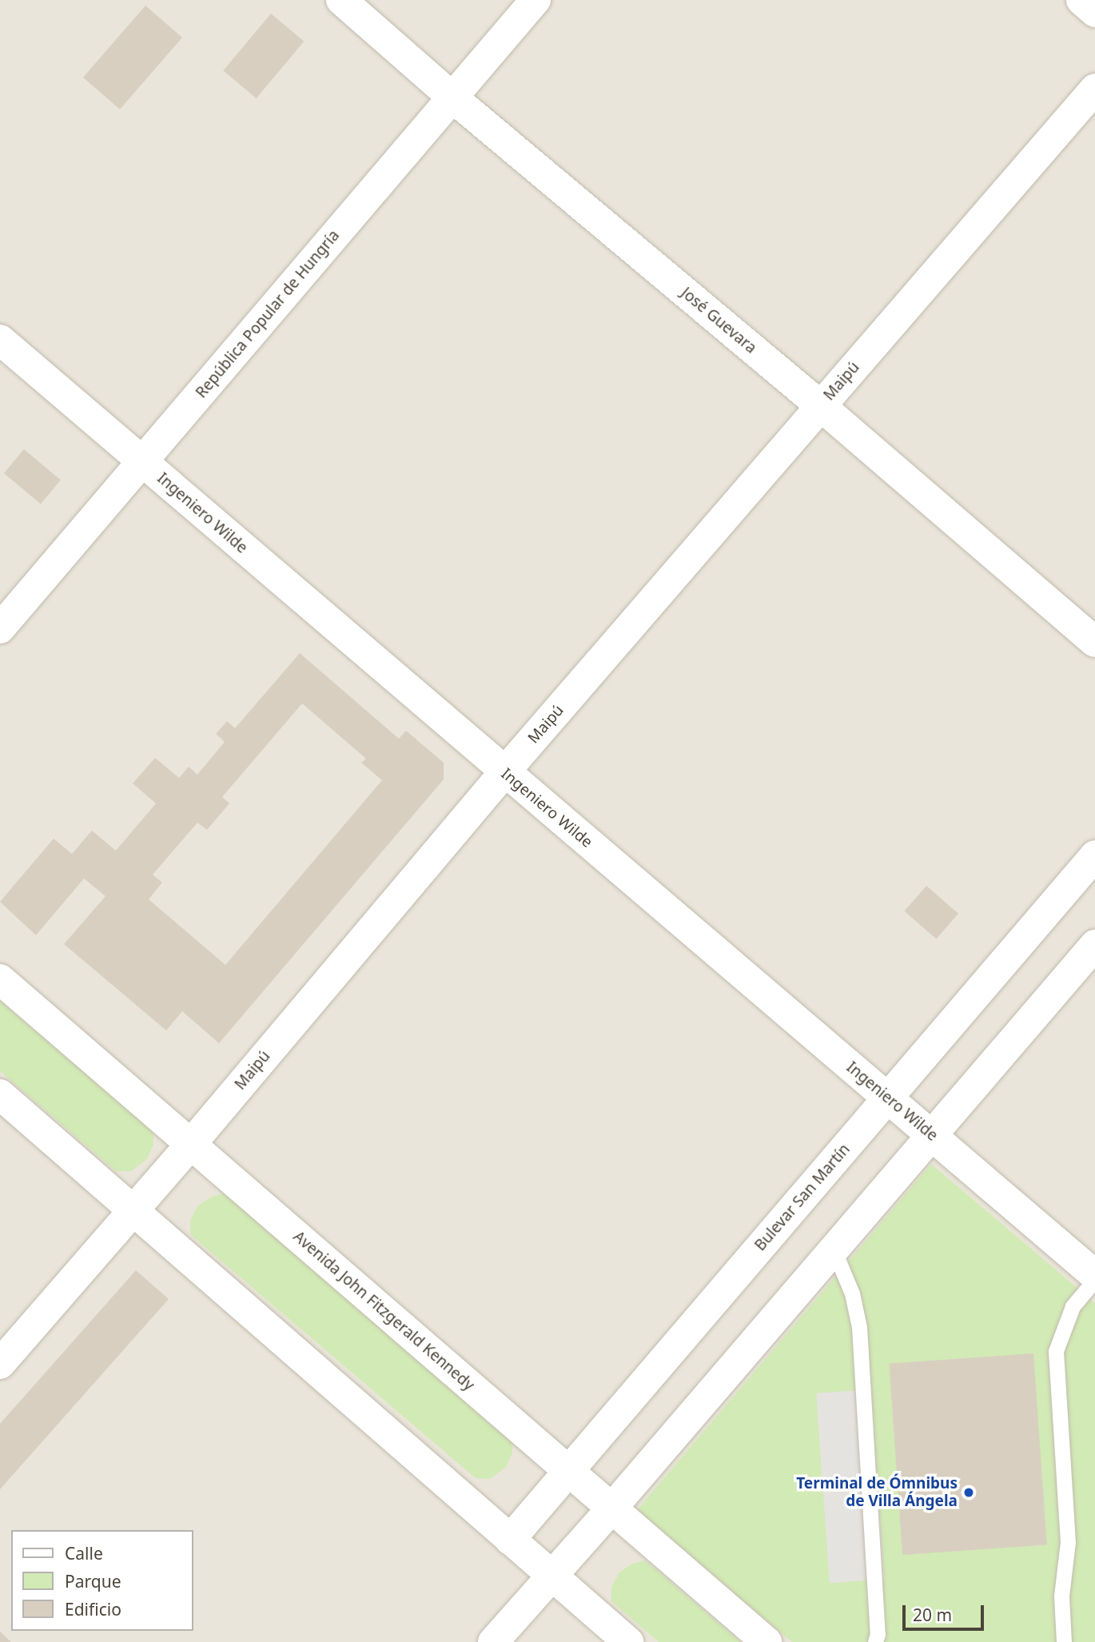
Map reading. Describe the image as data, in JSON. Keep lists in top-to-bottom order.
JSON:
{
  "streets": {
    "street": [
      "República Popular de Hungría",
      "José Guevara",
      "Maipú",
      "Ingeniero Wilde",
      "Bulevar San Martín",
      "Avenida John Fitzgerald Kennedy"
    ]
  },
  "crossings": [
    ["República Popular de Hungría", "José Guevara"],
    ["República Popular de Hungría", "Ingeniero Wilde"],
    ["José Guevara", "Maipú"],
    ["Maipú", "Ingeniero Wilde"],
    ["Maipú", "Avenida John Fitzgerald Kennedy"],
    ["Ingeniero Wilde", "Bulevar San Martín"],
    ["Bulevar San Martín", "Avenida John Fitzgerald Kennedy"]
  ],
  "places": ["Terminal de Ómnibus de Villa Ángela"],
  "legend": ["Calle", "Parque", "Edificio"],
  "scale_bar": "20 m"
}
